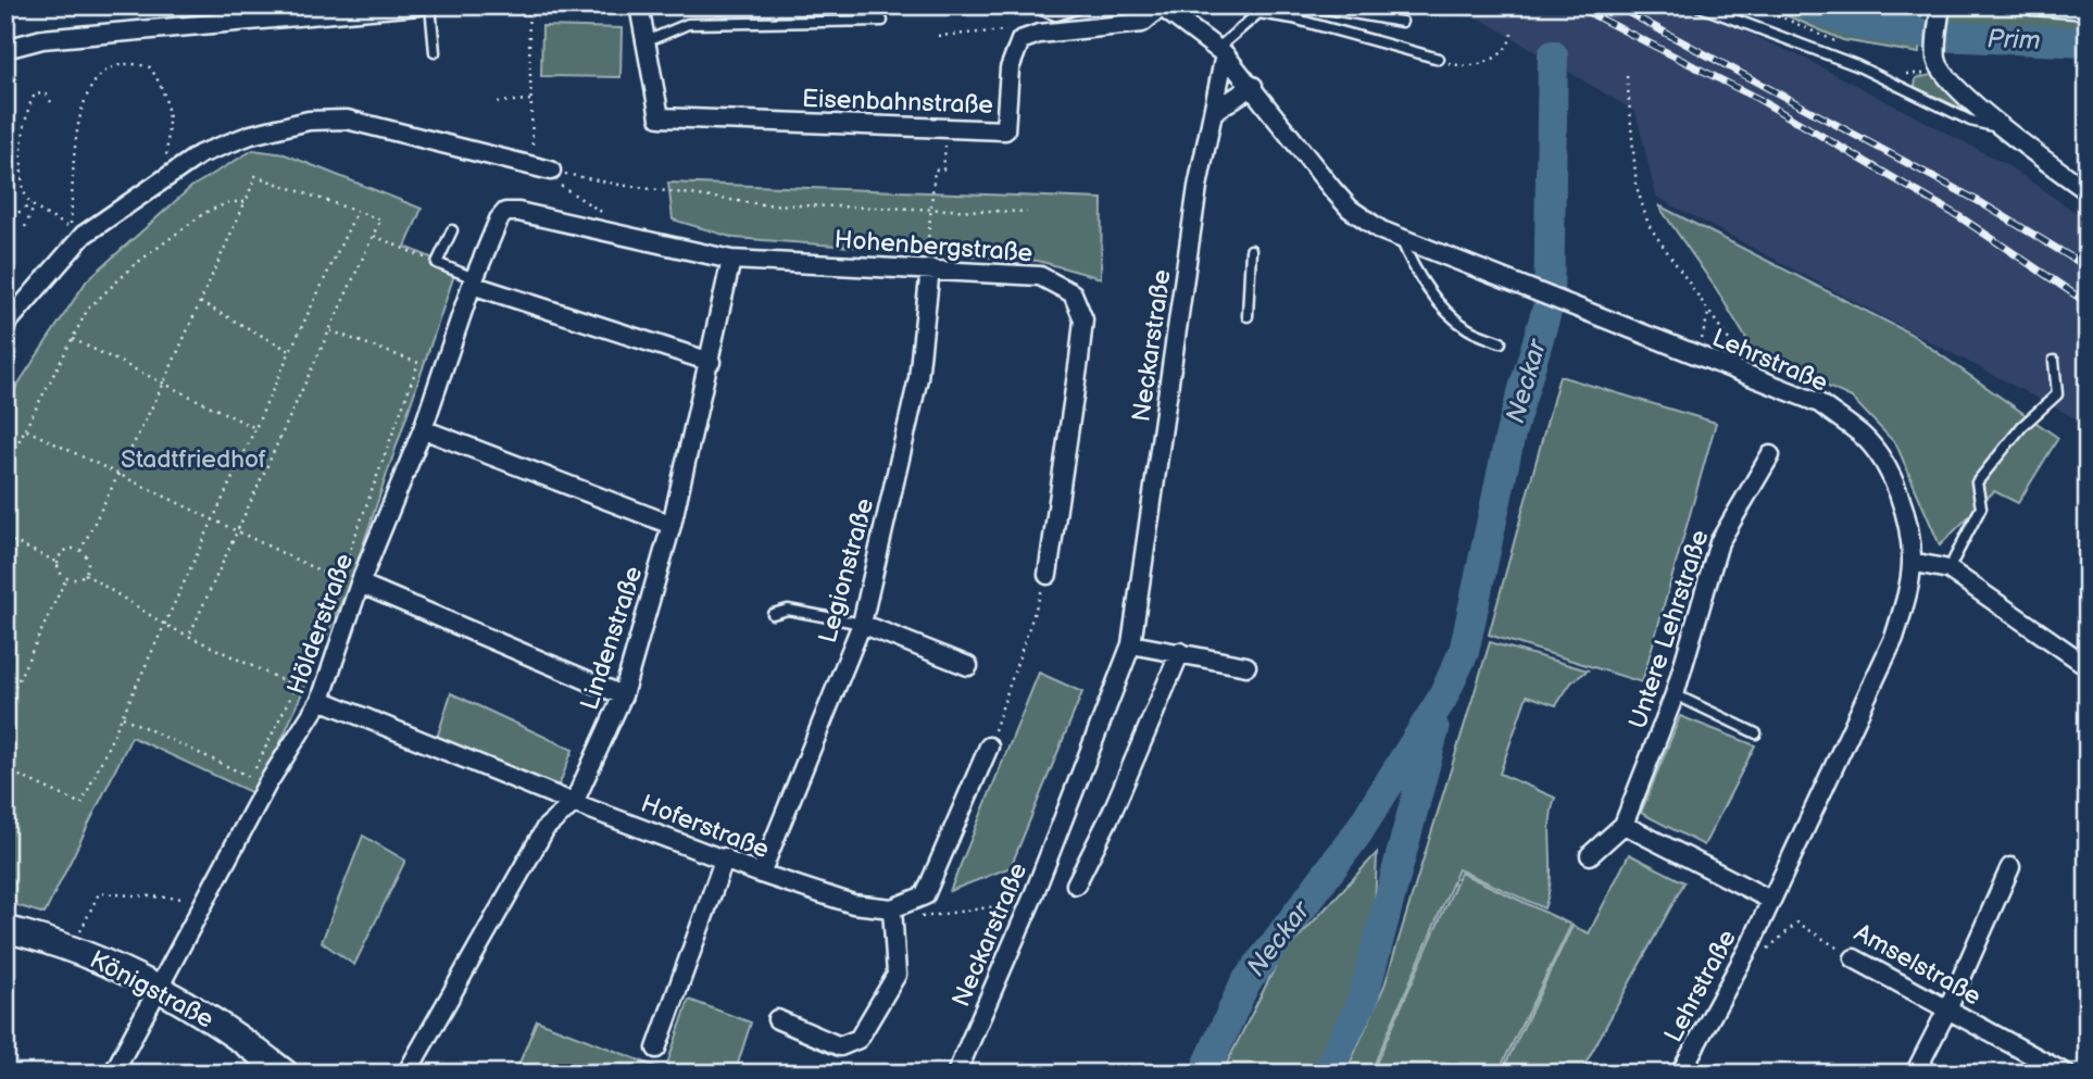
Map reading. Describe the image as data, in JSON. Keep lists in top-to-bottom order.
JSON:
{
  "streets": {
    "street": [
      "Eisenbahnstraße",
      "Hohenbergstraße",
      "Neckarstraße",
      "Lehrstraße",
      "Legionstraße",
      "Hölderstraße",
      "Untere Lehrstraße",
      "Lindenstraße",
      "Hoferstraße",
      "Amselstraße",
      "Königstraße"
    ]
  },
  "crossings": [
    ["Hohenbergstraße", "Legionstraße"],
    ["Hohenbergstraße", "Hölderstraße"],
    ["Hohenbergstraße", "Lindenstraße"],
    ["Neckarstraße", "Lehrstraße"],
    ["Lehrstraße", "Amselstraße"],
    ["Legionstraße", "Hoferstraße"],
    ["Hölderstraße", "Hoferstraße"],
    ["Hölderstraße", "Königstraße"],
    ["Lindenstraße", "Hoferstraße"]
  ],
  "water": ["Prim", "Neckar"],
  "parks": ["Stadtfriedhof"]
}
